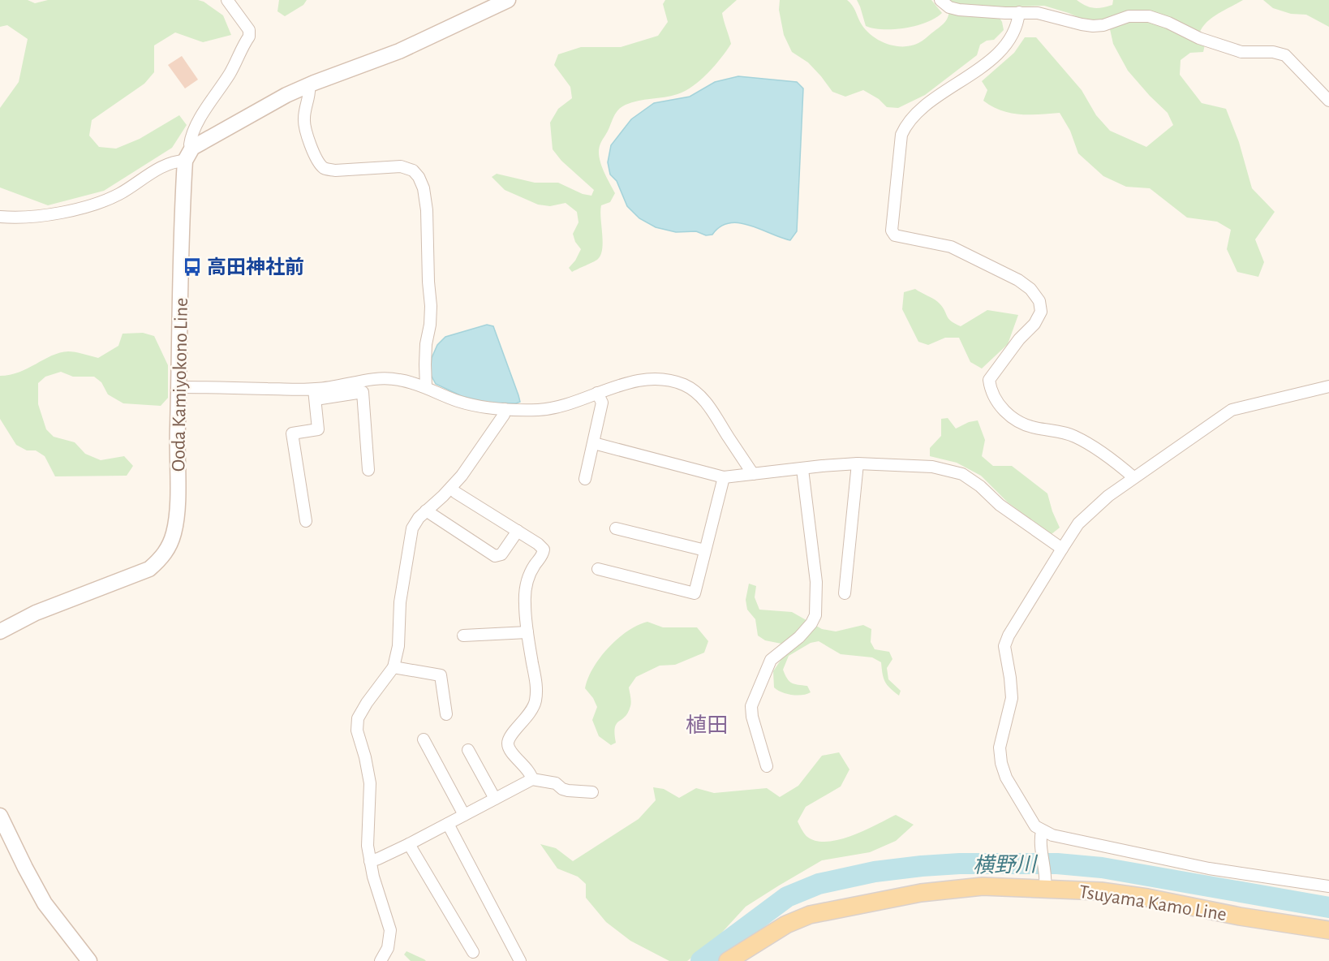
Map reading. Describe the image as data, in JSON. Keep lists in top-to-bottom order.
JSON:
{
  "streets": {
    "main road": ["Ooda Kamiyokono Line", "Tsuyama Kamo Line"]
  },
  "districts": ["植田"],
  "water": ["横野川"],
  "places": {
    "bus stop": ["高田神社前"]
  }
}
